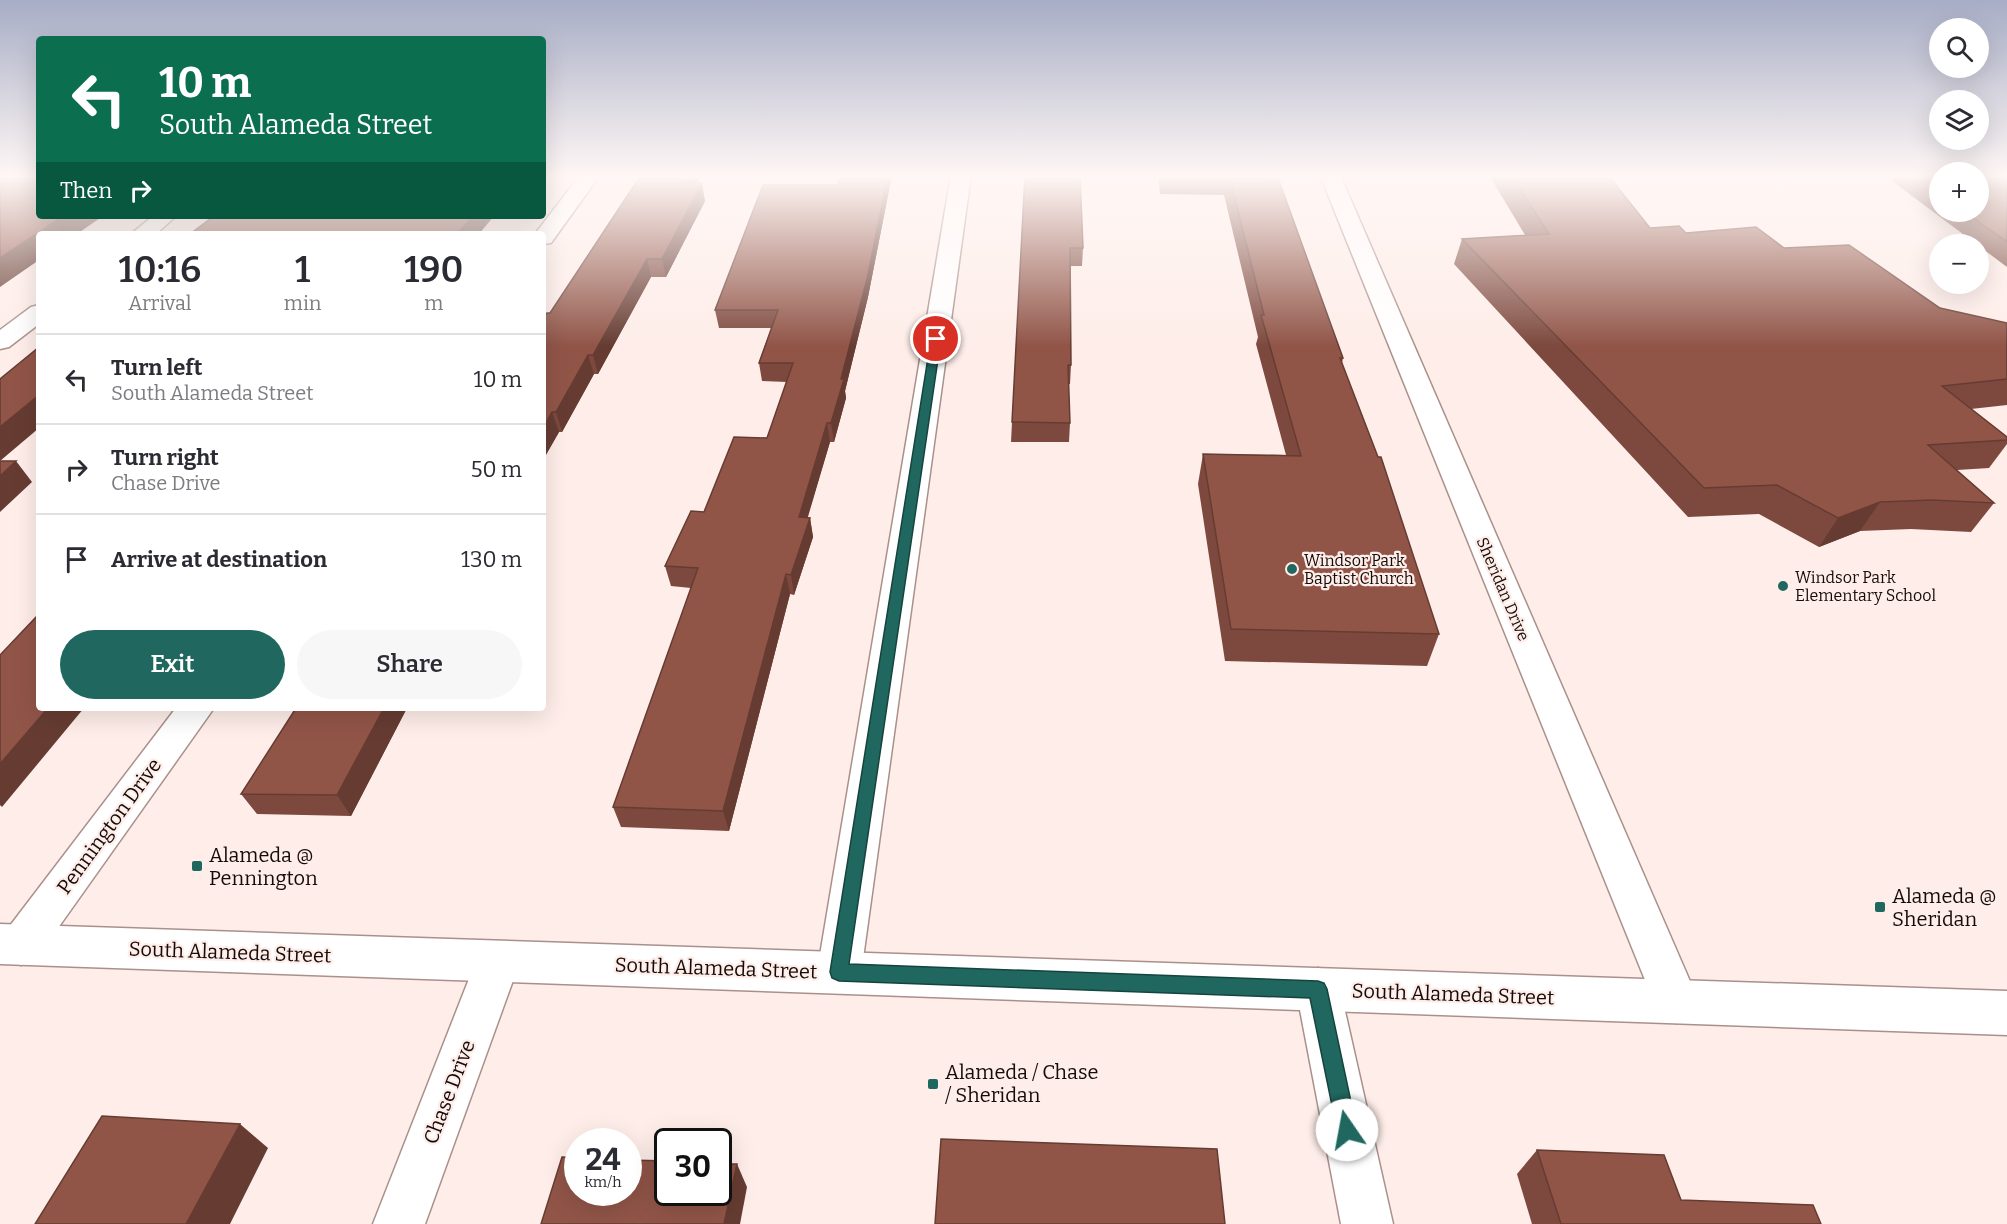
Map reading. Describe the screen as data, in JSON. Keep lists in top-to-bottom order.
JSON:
{
  "streets": {
    "street": [
      "Sheridan Drive",
      "Pennington Drive",
      "South Alameda Street",
      "Chase Drive"
    ]
  },
  "crossings": [
    ["Sheridan Drive", "South Alameda Street"],
    ["Pennington Drive", "South Alameda Street"],
    ["South Alameda Street", "Chase Drive"]
  ],
  "places": {
    "other": ["Windsor Park Baptist Church", "Windsor Park Elementary School"],
    "transit": ["Alameda @ Pennington", "Alameda @ Sheridan", "Alameda / Chase / Sheridan"]
  },
  "page": {
    "map_buttons": ["+", "−"],
    "turn": ["10 m", "South Alameda Street"],
    "then": "Then",
    "eta": [
      "10:16",
      "Arrival",
      "1",
      "min",
      "190",
      "m"
    ],
    "list": [
      {
        "name": "Turn left",
        "note": "South Alameda Street",
        "value": "10 m"
      },
      {
        "name": "Turn right",
        "note": "Chase Drive",
        "value": "50 m"
      },
      {
        "name": "Arrive at destination",
        "value": "130 m"
      }
    ],
    "buttons": ["Exit", "Share"],
    "speed": "24 km/h",
    "limit": "30"
  }
}
